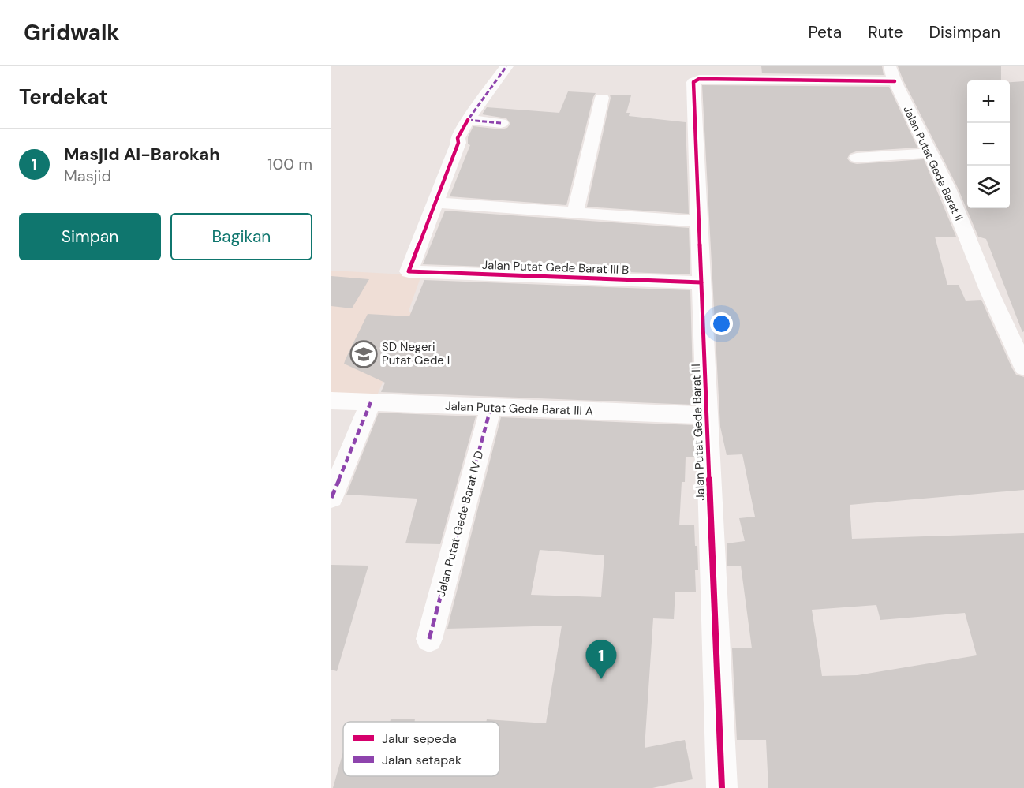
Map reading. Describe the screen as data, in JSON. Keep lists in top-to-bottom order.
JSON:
{
  "streets": {
    "street": [
      "Jalan Putat Gede Barat II",
      "Jalan Putat Gede Barat III B",
      "Jalan Putat Gede Barat III A",
      "Jalan Putat Gede Barat III",
      "Jalan Putat Gede Barat IV D"
    ]
  },
  "crossings": [
    ["Jalan Putat Gede Barat II", "Jalan Putat Gede Barat III"],
    ["Jalan Putat Gede Barat III B", "Jalan Putat Gede Barat III"],
    ["Jalan Putat Gede Barat III A", "Jalan Putat Gede Barat III"],
    ["Jalan Putat Gede Barat III A", "Jalan Putat Gede Barat IV D"]
  ],
  "places": {
    "school or university": ["SD Negeri Putat Gede I"]
  },
  "legend": ["Jalur sepeda", "Jalan setapak"],
  "page": {
    "header": "Gridwalk",
    "nav": ["Peta", "Rute", "Disimpan"],
    "heading": "Terdekat",
    "map_buttons": ["+", "−"],
    "list": [
      {
        "mark": "1",
        "name": "Masjid Al-Barokah",
        "note": "Masjid",
        "value": "100 m"
      }
    ],
    "buttons": ["Simpan", "Bagikan"],
    "pins": "1"
  }
}
